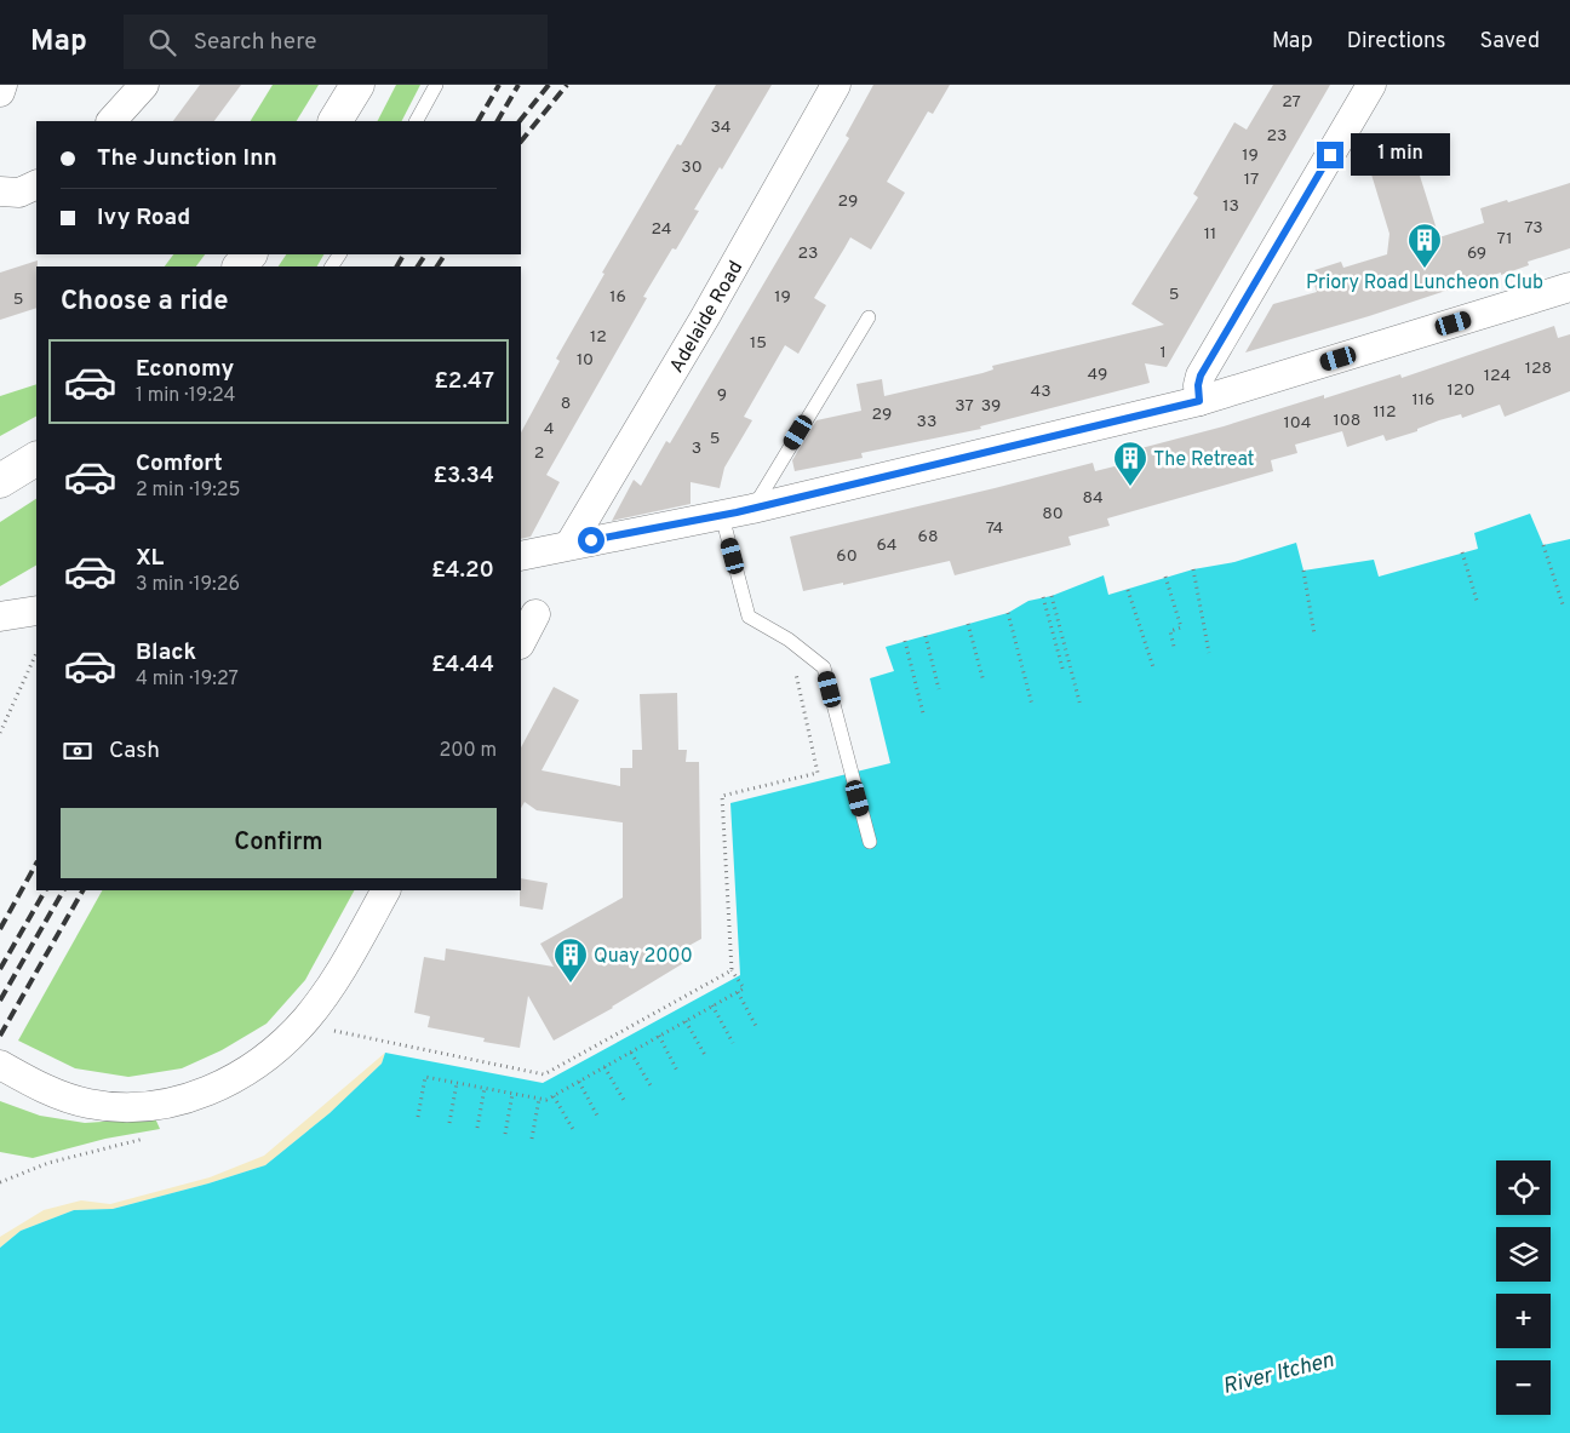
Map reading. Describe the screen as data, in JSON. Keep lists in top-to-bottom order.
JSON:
{
  "streets": {
    "street": ["Adelaide Road"]
  },
  "water": ["River Itchen"],
  "places": {
    "building": ["Priory Road Luncheon Club", "The Retreat", "Quay 2000"]
  },
  "house_numbers": [
    "27",
    "34",
    "23",
    "19",
    "30",
    "17",
    "29",
    "13",
    "73",
    "24",
    "11",
    "71",
    "23",
    "69",
    "5",
    "16",
    "19",
    "5",
    "12",
    "15",
    "1",
    "10",
    "128",
    "49",
    "124",
    "120",
    "43",
    "9",
    "116",
    "8",
    "37",
    "39",
    "112",
    "29",
    "108",
    "33",
    "104",
    "4",
    "5",
    "3",
    "2",
    "84",
    "80",
    "74",
    "68",
    "64",
    "60"
  ],
  "page": {
    "header": "Map",
    "search": "Search here",
    "nav": ["Map", "Directions", "Saved"],
    "banner": ["The Junction Inn", "Ivy Road"],
    "bubble": "1 min",
    "heading": "Choose a ride",
    "list": [
      {
        "name": "Economy",
        "note": "1 min · 19:24",
        "value": "£2.47"
      },
      {
        "name": "Comfort",
        "note": "2 min · 19:25",
        "value": "£3.34"
      },
      {
        "name": "XL",
        "note": "3 min · 19:26",
        "value": "£4.20"
      },
      {
        "name": "Black",
        "note": "4 min · 19:27",
        "value": "£4.44"
      }
    ],
    "pay": ["Cash", "200 m"],
    "buttons": "Confirm",
    "map_buttons": ["+", "−"]
  }
}
